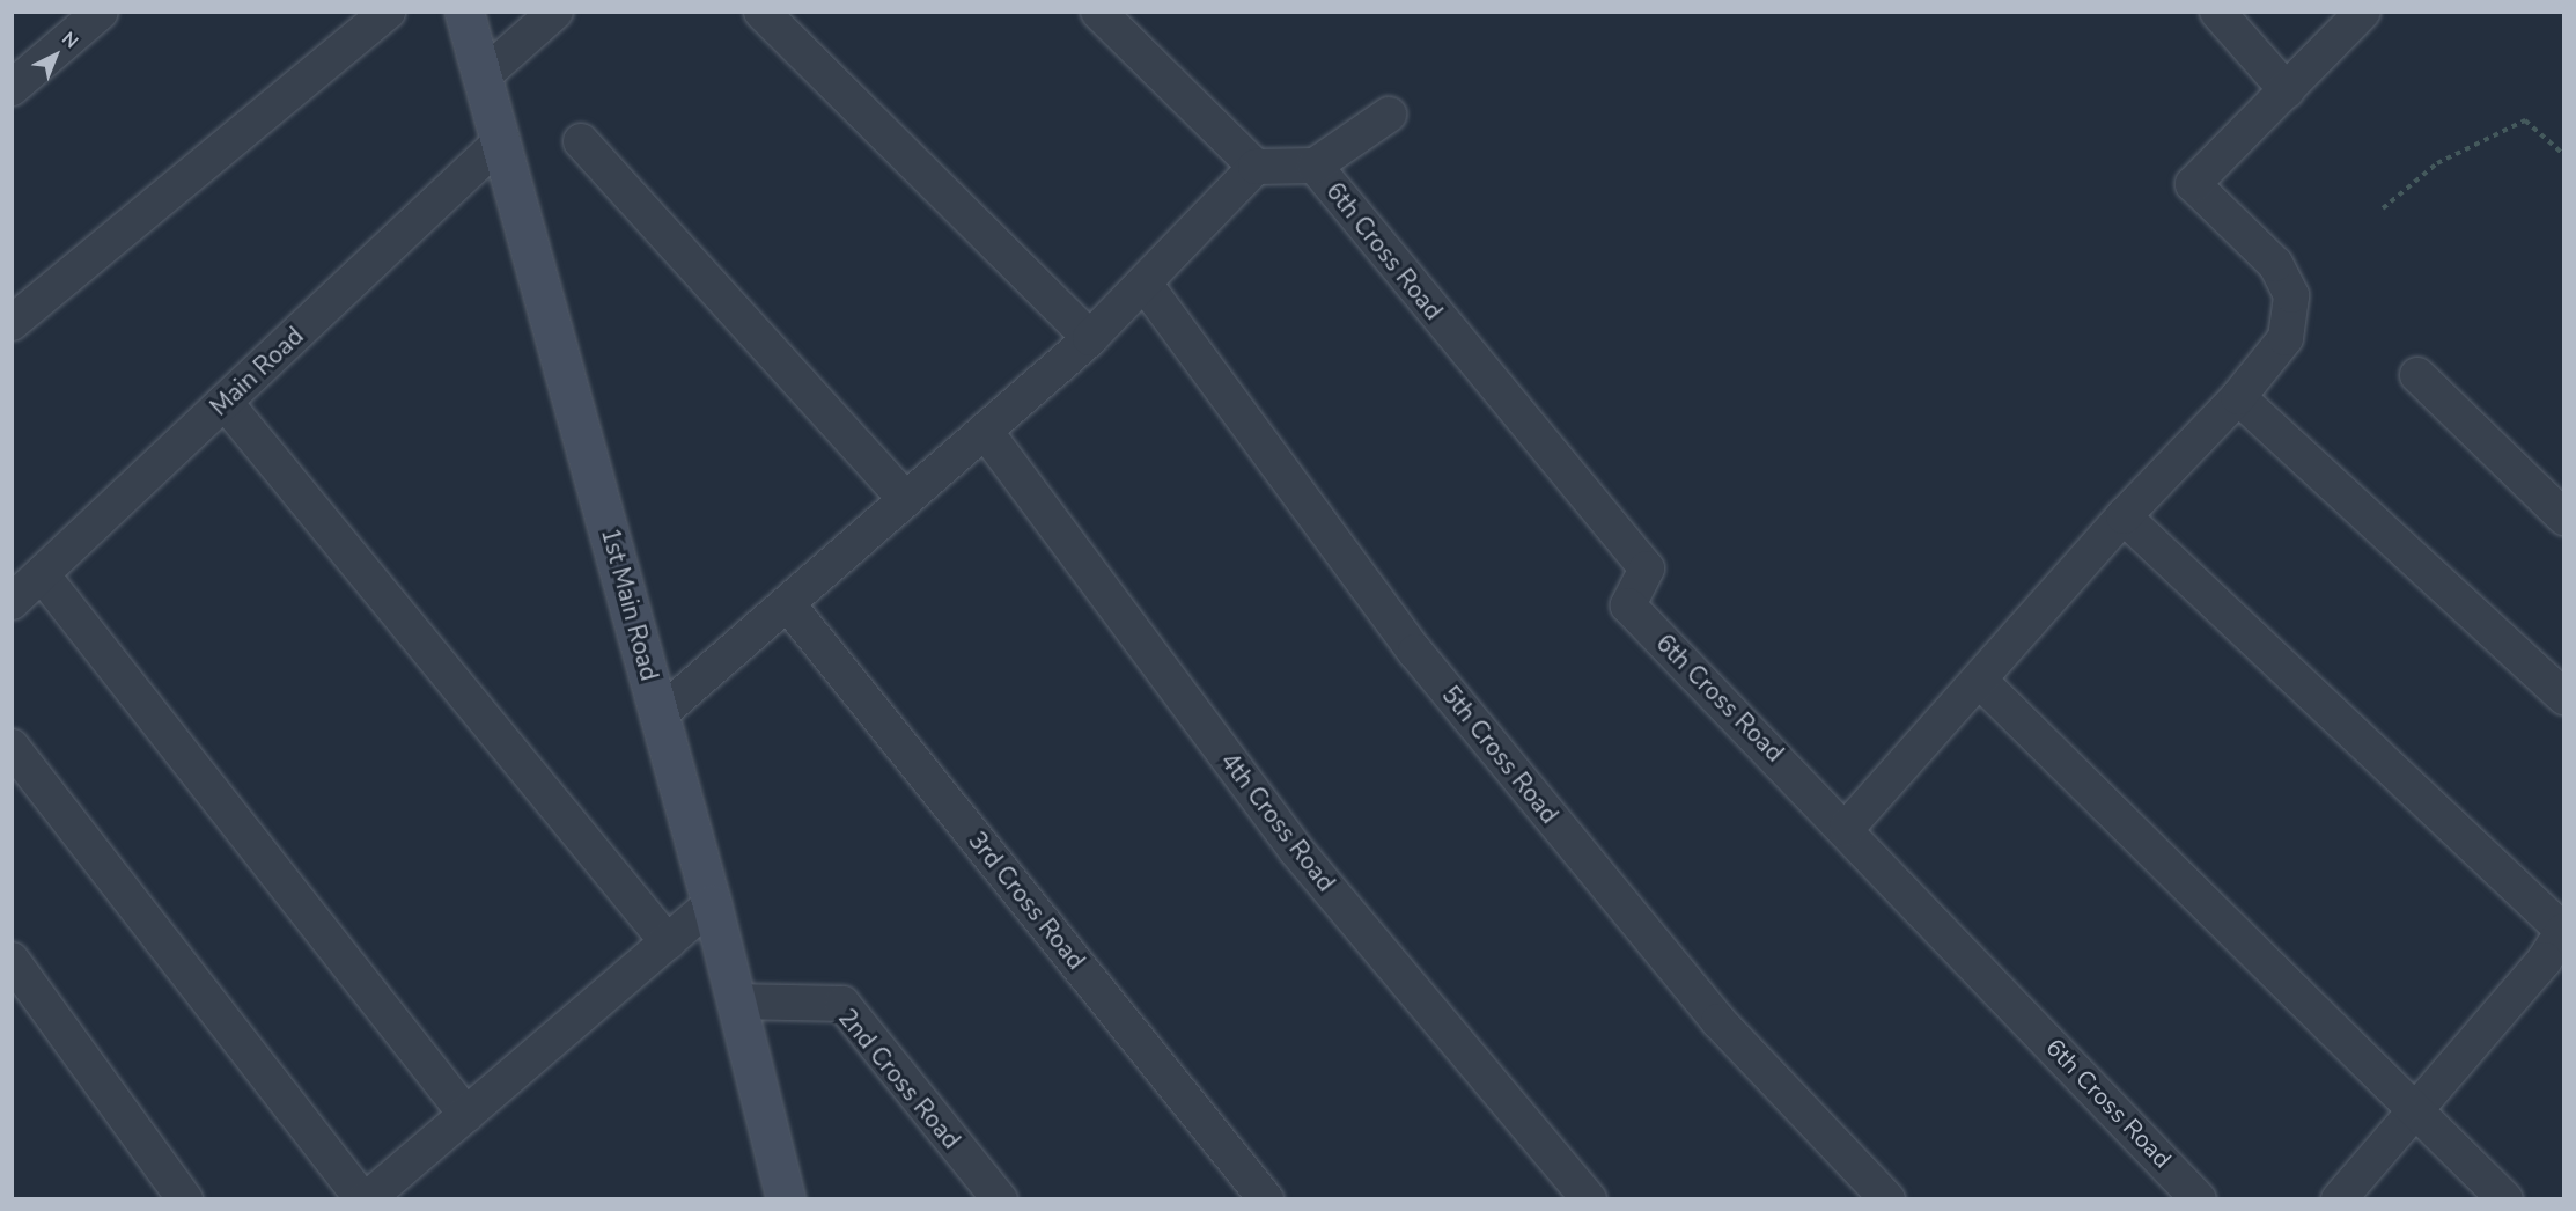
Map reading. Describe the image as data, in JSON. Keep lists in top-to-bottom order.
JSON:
{
  "streets": {
    "street": [
      "6th Cross Road",
      "Main Road",
      "1st Main Road",
      "5th Cross Road",
      "4th Cross Road",
      "3rd Cross Road",
      "2nd Cross Road"
    ]
  },
  "crossings": [
    ["Main Road", "1st Main Road"],
    ["1st Main Road", "2nd Cross Road"]
  ],
  "north": "top right"
}
